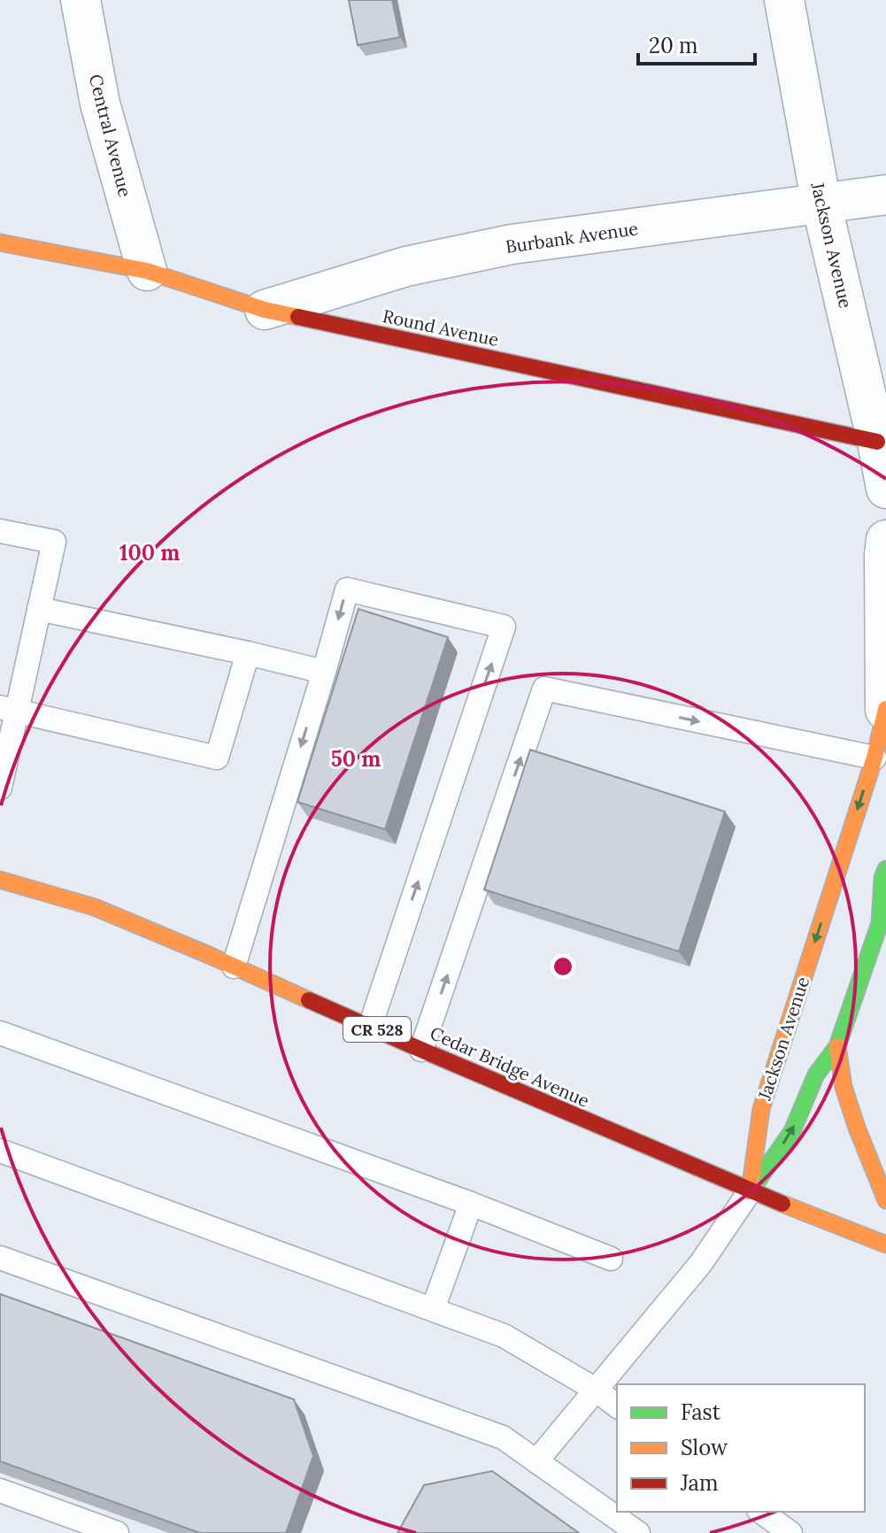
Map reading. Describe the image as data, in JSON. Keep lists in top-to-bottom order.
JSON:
{
  "streets": {
    "main road": [
      "Jackson Avenue",
      "Round Avenue",
      "CR 528",
      "Cedar Bridge Avenue"
    ],
    "street": ["Central Avenue", "Burbank Avenue"]
  },
  "crossings": [
    ["Central Avenue", "Round Avenue"],
    ["Burbank Avenue", "Jackson Avenue"],
    ["Burbank Avenue", "Round Avenue"],
    ["Jackson Avenue", "Round Avenue"],
    ["Jackson Avenue", "Cedar Bridge Avenue"]
  ],
  "one_way": ["Jackson Avenue"],
  "legend": ["Fast", "Slow", "Jam"],
  "scale_bar": "20 m",
  "rings": ["100 m", "50 m"]
}
